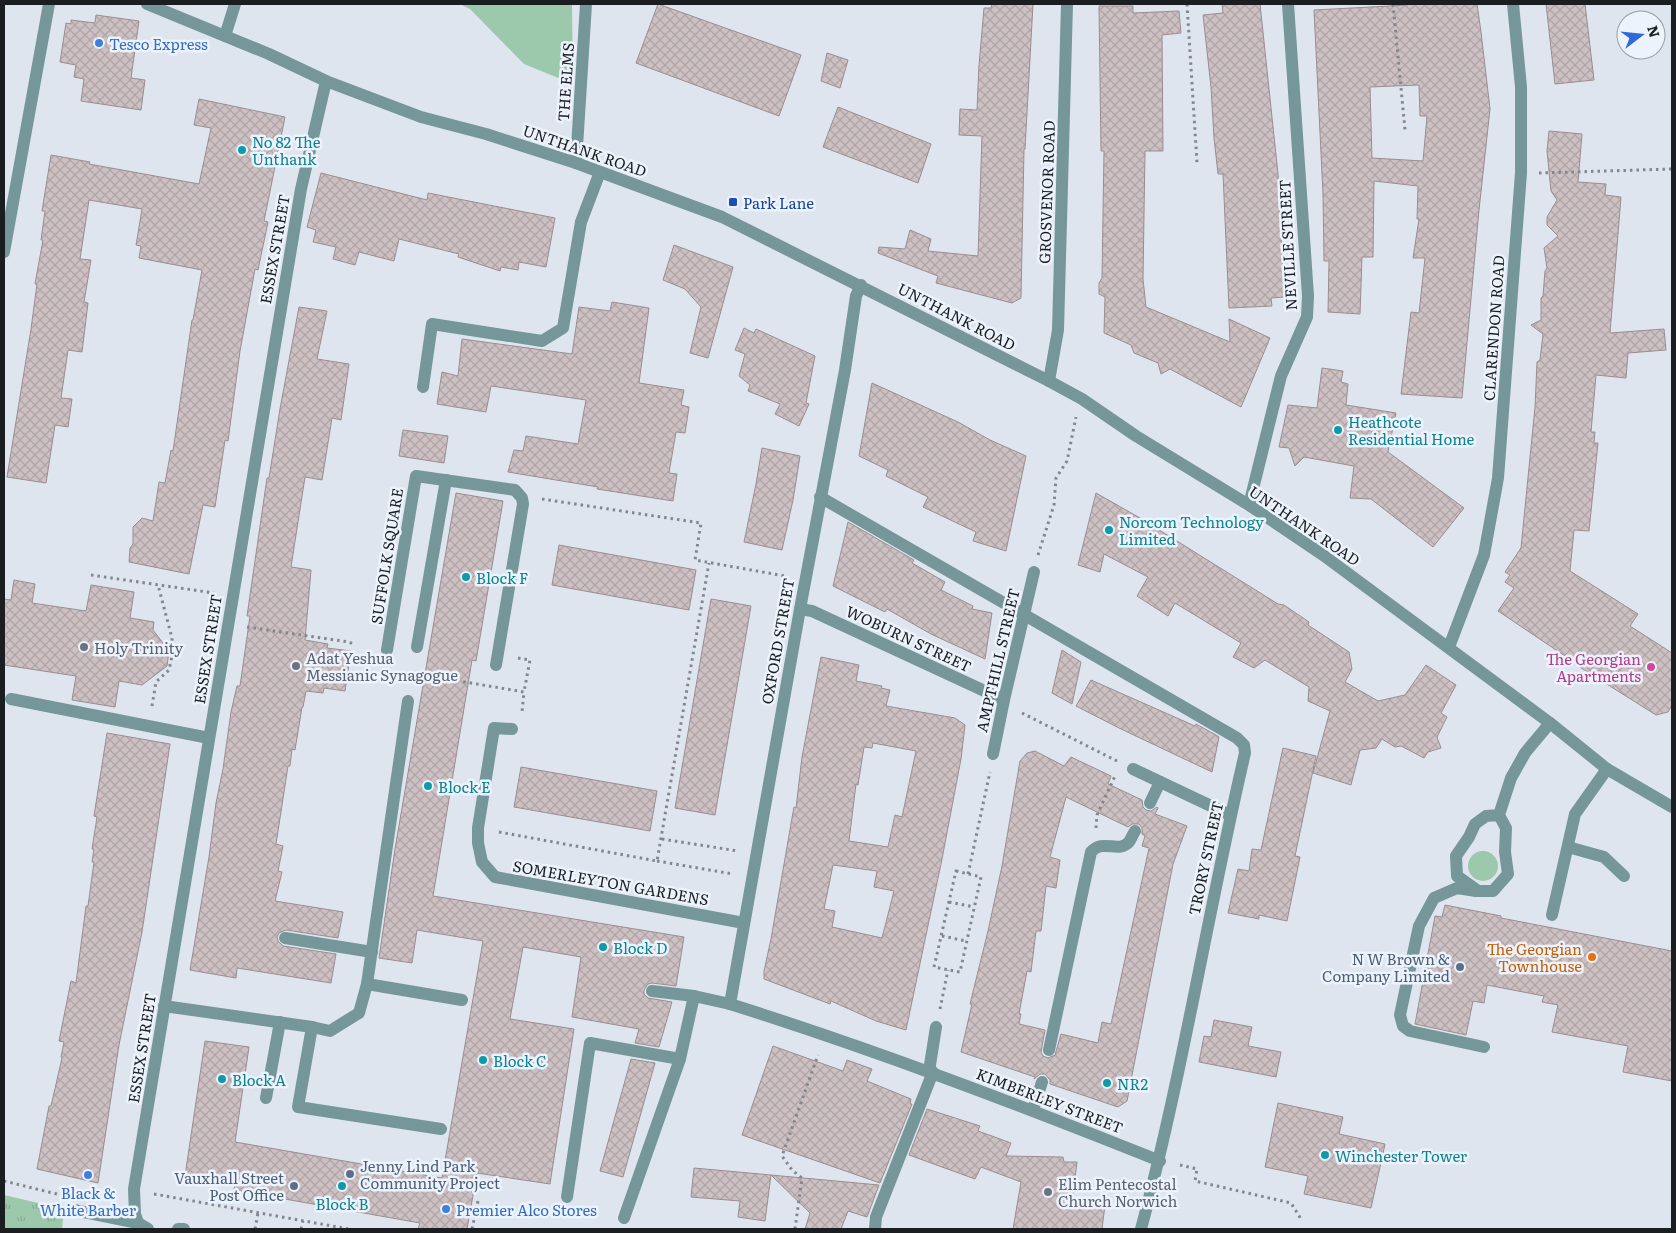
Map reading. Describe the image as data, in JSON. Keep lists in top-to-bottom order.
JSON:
{
  "streets": {
    "street": [
      "THE ELMS",
      "UNTHANK ROAD",
      "GROSVENOR ROAD",
      "NEVILLE STREET",
      "ESSEX STREET",
      "CLARENDON ROAD",
      "SUFFOLK SQUARE",
      "WOBURN STREET",
      "OXFORD STREET",
      "AMPTHILL STREET",
      "TRORY STREET",
      "SOMERLEYTON GARDENS",
      "KIMBERLEY STREET"
    ]
  },
  "crossings": [
    ["THE ELMS", "UNTHANK ROAD"],
    ["UNTHANK ROAD", "GROSVENOR ROAD"],
    ["UNTHANK ROAD", "NEVILLE STREET"],
    ["UNTHANK ROAD", "ESSEX STREET"],
    ["UNTHANK ROAD", "CLARENDON ROAD"],
    ["UNTHANK ROAD", "OXFORD STREET"],
    ["WOBURN STREET", "OXFORD STREET"],
    ["WOBURN STREET", "AMPTHILL STREET"],
    ["OXFORD STREET", "TRORY STREET"],
    ["OXFORD STREET", "SOMERLEYTON GARDENS"],
    ["OXFORD STREET", "KIMBERLEY STREET"],
    ["AMPTHILL STREET", "TRORY STREET"],
    ["TRORY STREET", "KIMBERLEY STREET"]
  ],
  "places": {
    "other": [
      "Tesco Express",
      "No 82 The Unthank",
      "Heathcote Residential Home",
      "Norcom Technology Limited",
      "Block F",
      "Holy Trinity",
      "Adat Yeshua Messianic Synagogue",
      "The Georgian Apartments",
      "Block E",
      "Block D",
      "The Georgian Townhouse",
      "N W Brown & Company Limited",
      "Block C",
      "Block A",
      "NR2",
      "Winchester Tower",
      "Jenny Lind Park Community Project",
      "Black & White Barber",
      "Vauxhall Street Post Office",
      "Block B",
      "Elim Pentecostal Church Norwich",
      "Premier Alco Stores"
    ],
    "transit": ["Park Lane"]
  },
  "north": "right"
}
